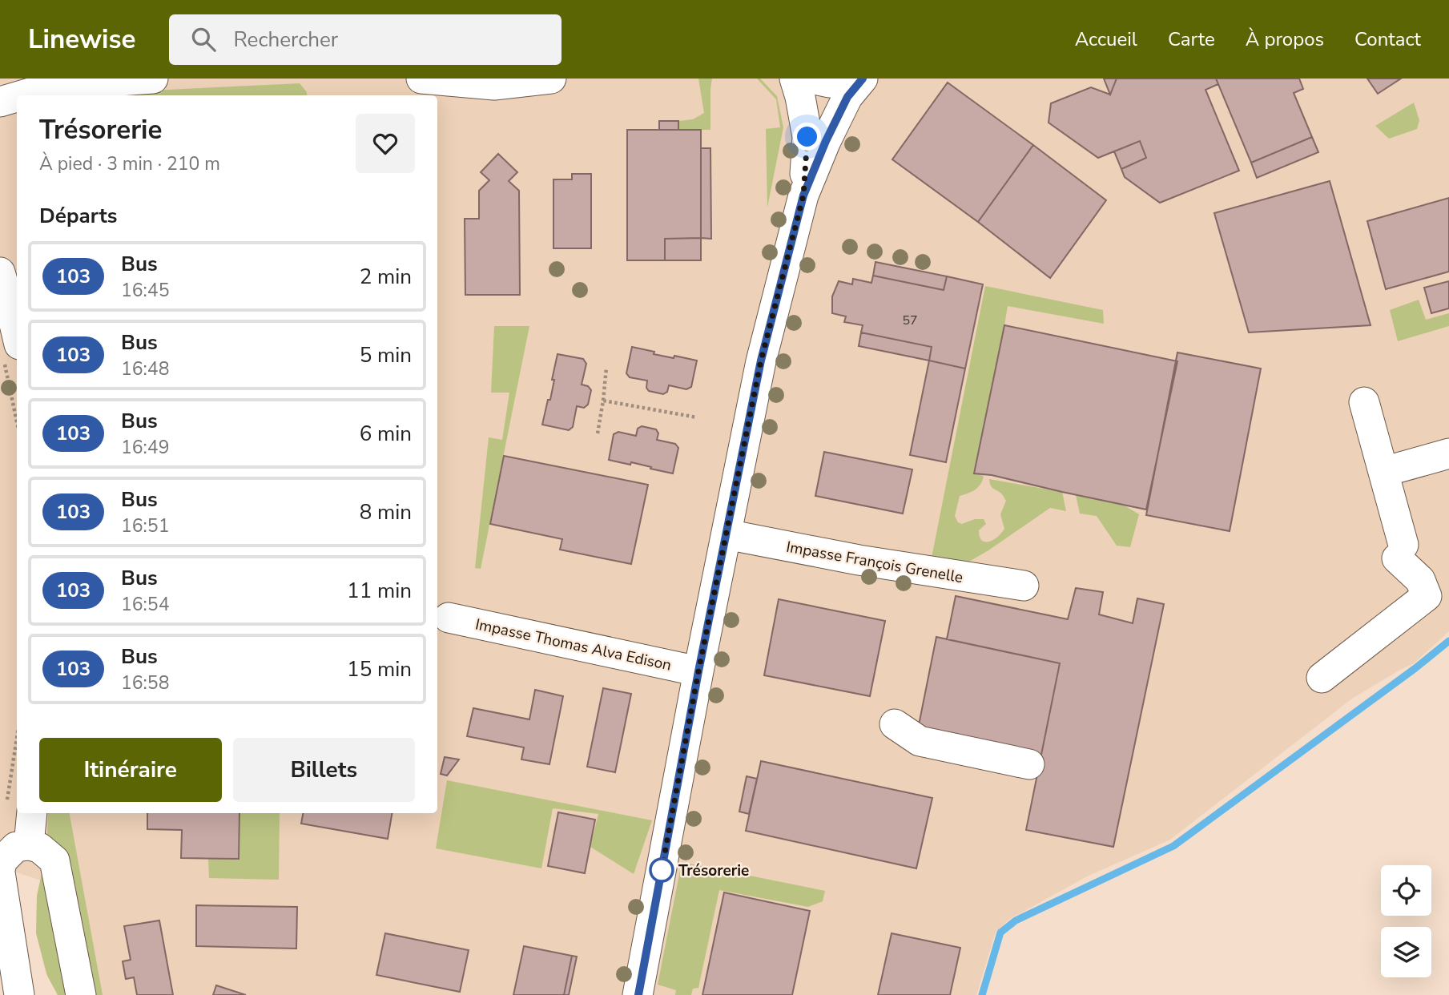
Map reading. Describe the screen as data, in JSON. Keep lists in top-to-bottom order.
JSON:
{
  "streets": {
    "street": ["Impasse François Grenelle", "Impasse Thomas Alva Edison"]
  },
  "places": ["Trésorerie"],
  "lines": ["bus line 103"],
  "house_numbers": ["57"],
  "page": {
    "header": "Linewise",
    "search": "Rechercher",
    "nav": [
      "Accueil",
      "Carte",
      "À propos",
      "Contact"
    ],
    "heading": [
      ["Trésorerie", "À pied · 3 min · 210 m"],
      "Départs"
    ],
    "list": [
      {
        "mark": "103",
        "name": "Bus",
        "note": "16:45",
        "value": "2 min"
      },
      {
        "mark": "103",
        "name": "Bus",
        "note": "16:48",
        "value": "5 min"
      },
      {
        "mark": "103",
        "name": "Bus",
        "note": "16:49",
        "value": "6 min"
      },
      {
        "mark": "103",
        "name": "Bus",
        "note": "16:51",
        "value": "8 min"
      },
      {
        "mark": "103",
        "name": "Bus",
        "note": "16:54",
        "value": "11 min"
      },
      {
        "mark": "103",
        "name": "Bus",
        "note": "16:58",
        "value": "15 min"
      }
    ],
    "buttons": ["Itinéraire", "Billets"]
  }
}
